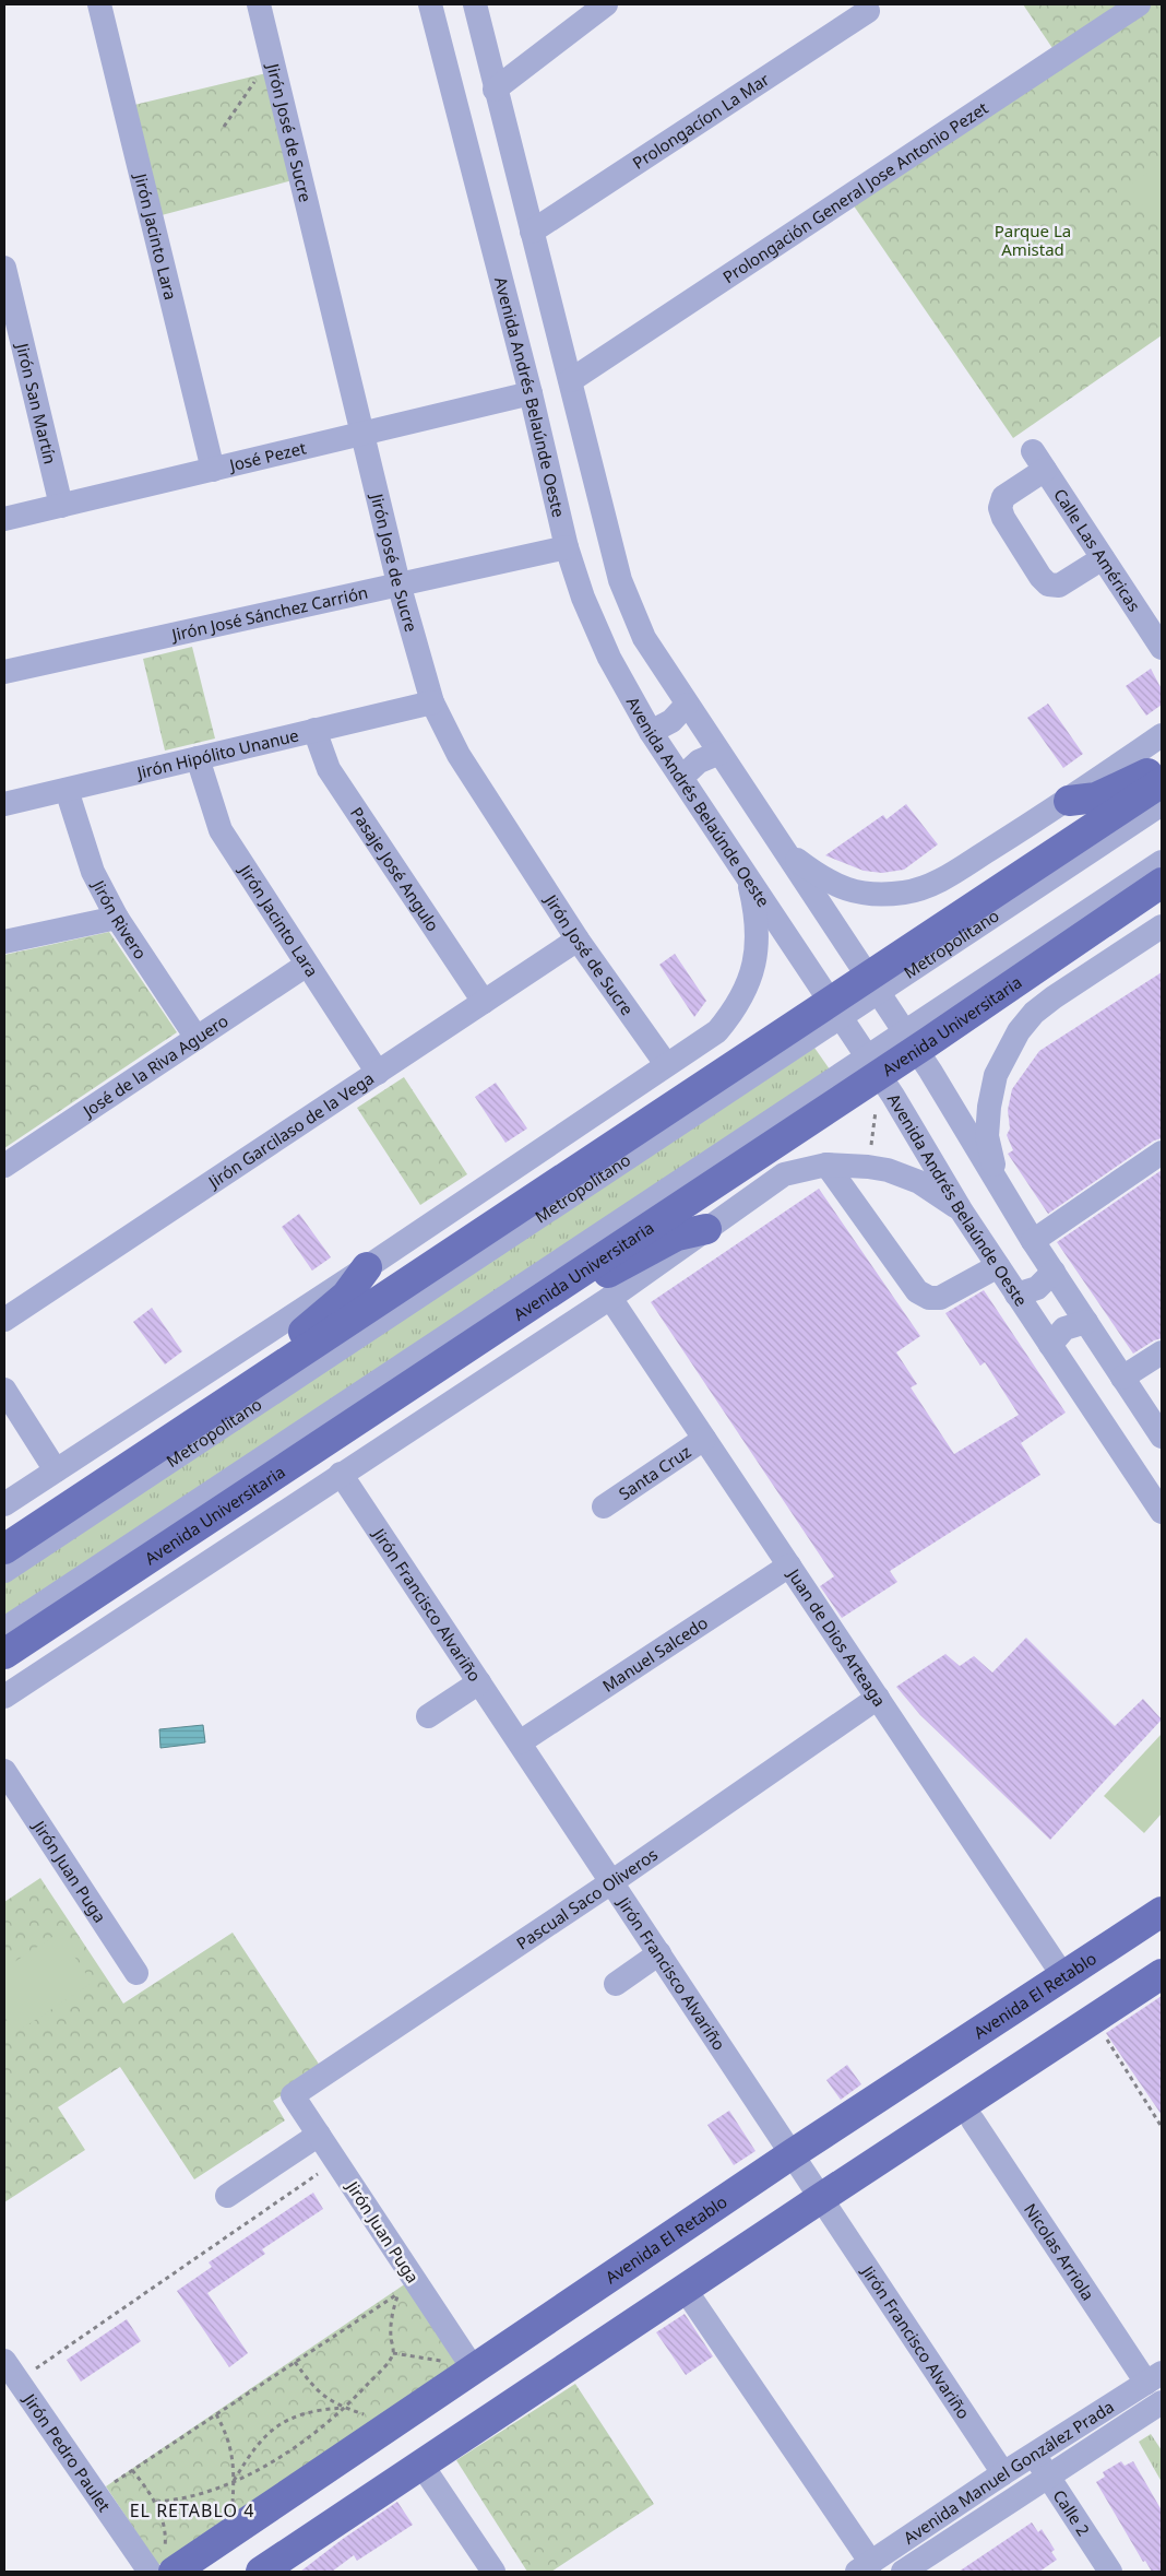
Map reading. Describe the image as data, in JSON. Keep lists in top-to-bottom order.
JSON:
{
  "streets": {
    "main road": ["Avenida Universitaria", "Avenida El Retablo"],
    "street": [
      "Prolongacíon La Mar",
      "Jirón José de Sucre",
      "Prolongación General Jose Antonio Pezet",
      "Jirón Jacinto Lara",
      "Avenida Andrés Belaúnde Oeste",
      "Jirón San Martín",
      "José Pezet",
      "Calle Las Américas",
      "Jirón José Sánchez Carrión",
      "Jirón Hipólito Unanue",
      "Pasaje José Angulo",
      "Jirón Rivero",
      "Metropolitano",
      "José de la Riva Aguero",
      "Jirón Garcilaso de la Vega",
      "Santa Cruz",
      "Jirón Francisco Alvariño",
      "Juan de Dios Arteaga",
      "Manuel Salcedo",
      "Jirón Juan Puga",
      "Pascual Saco Oliveros",
      "Nicolas Arriola",
      "Jirón Pedro Paulet",
      "Avenida Manuel González Prada",
      "Calle 2"
    ]
  },
  "crossings": [
    ["Jirón José de Sucre", "José Pezet"],
    ["Jirón José de Sucre", "Jirón José Sánchez Carrión"],
    ["Jirón José de Sucre", "Jirón Hipólito Unanue"],
    ["Jirón José de Sucre", "Jirón Garcilaso de la Vega"],
    ["Jirón Jacinto Lara", "José Pezet"],
    ["Jirón Jacinto Lara", "Jirón Hipólito Unanue"],
    ["Jirón Jacinto Lara", "José de la Riva Aguero"],
    ["Jirón Jacinto Lara", "Jirón Garcilaso de la Vega"],
    ["Avenida Andrés Belaúnde Oeste", "José Pezet"],
    ["Avenida Andrés Belaúnde Oeste", "Jirón José Sánchez Carrión"],
    ["Avenida Andrés Belaúnde Oeste", "Metropolitano"],
    ["Avenida Andrés Belaúnde Oeste", "Avenida Universitaria"],
    ["Jirón San Martín", "José Pezet"],
    ["Jirón Hipólito Unanue", "Pasaje José Angulo"],
    ["Jirón Hipólito Unanue", "Jirón Rivero"],
    ["Pasaje José Angulo", "Jirón Garcilaso de la Vega"],
    ["Jirón Rivero", "José de la Riva Aguero"],
    ["Santa Cruz", "Juan de Dios Arteaga"],
    ["Jirón Francisco Alvariño", "Manuel Salcedo"],
    ["Jirón Francisco Alvariño", "Pascual Saco Oliveros"],
    ["Jirón Francisco Alvariño", "Avenida El Retablo"],
    ["Jirón Francisco Alvariño", "Avenida Manuel González Prada"],
    ["Juan de Dios Arteaga", "Manuel Salcedo"],
    ["Juan de Dios Arteaga", "Pascual Saco Oliveros"],
    ["Juan de Dios Arteaga", "Avenida El Retablo"],
    ["Jirón Juan Puga", "Pascual Saco Oliveros"],
    ["Jirón Juan Puga", "Avenida El Retablo"],
    ["Avenida El Retablo", "Jirón Pedro Paulet"],
    ["Nicolas Arriola", "Avenida Manuel González Prada"],
    ["Avenida Manuel González Prada", "Calle 2"]
  ],
  "districts": ["EL RETABLO 4"],
  "parks": ["Parque La Amistad"]
}
